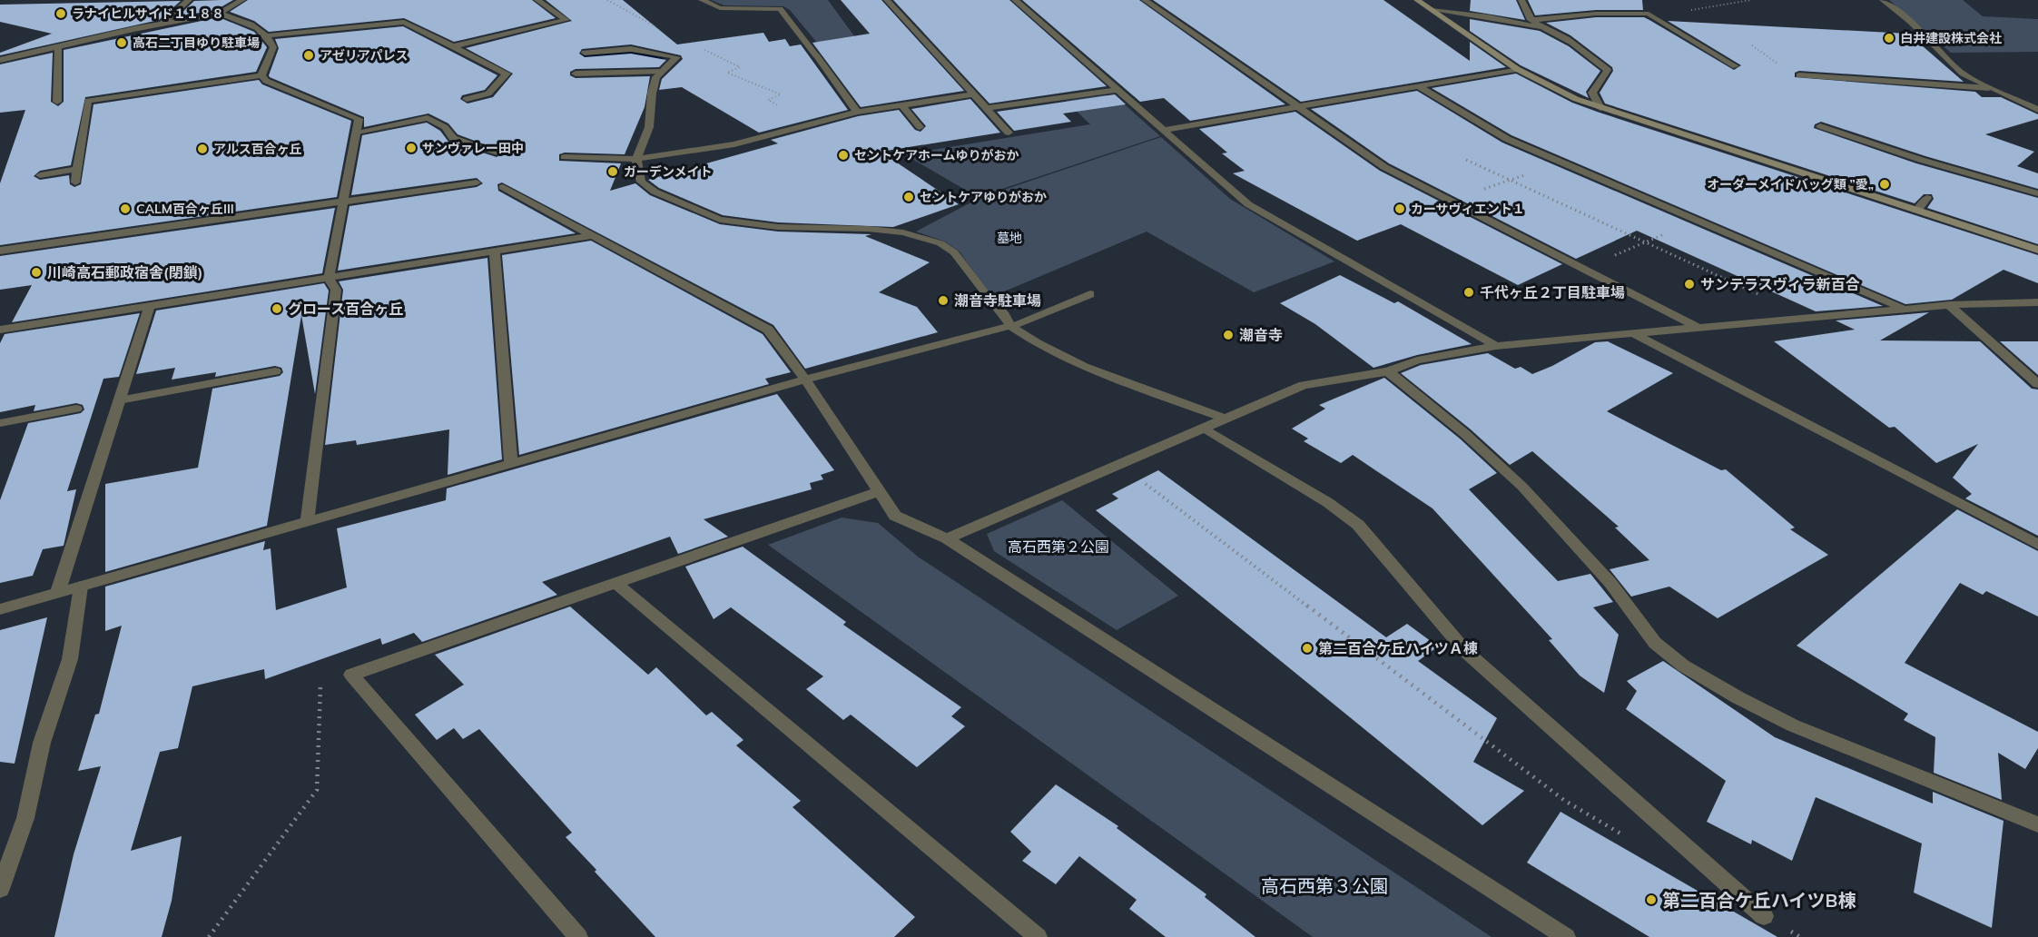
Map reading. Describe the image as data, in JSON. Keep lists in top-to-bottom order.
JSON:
{
  "parks": ["墓地", "高石西第２公園", "高石西第３公園"],
  "places": [
    "ラナイヒルサイド１１８８",
    "白井建設株式会社",
    "高石二丁目ゆり駐車場",
    "アゼリアパレス",
    "サンヴァレー田中",
    "アルス百合ヶ丘",
    "セントケアホームゆりがおか",
    "ガーデンメイト",
    "オーダーメイドバッグ類 ”愛„",
    "セントケアゆりがおか",
    "CALM百合ヶ丘III",
    "カーサヴィエント１",
    "川崎高石郵政宿舎(閉鎖)",
    "サンテラスヴィラ新百合",
    "千代ヶ丘２丁目駐車場",
    "潮音寺駐車場",
    "グロース百合ヶ丘",
    "潮音寺",
    "第二百合ケ丘ハイツＡ棟",
    "第二百合ケ丘ハイツB棟"
  ]
}
